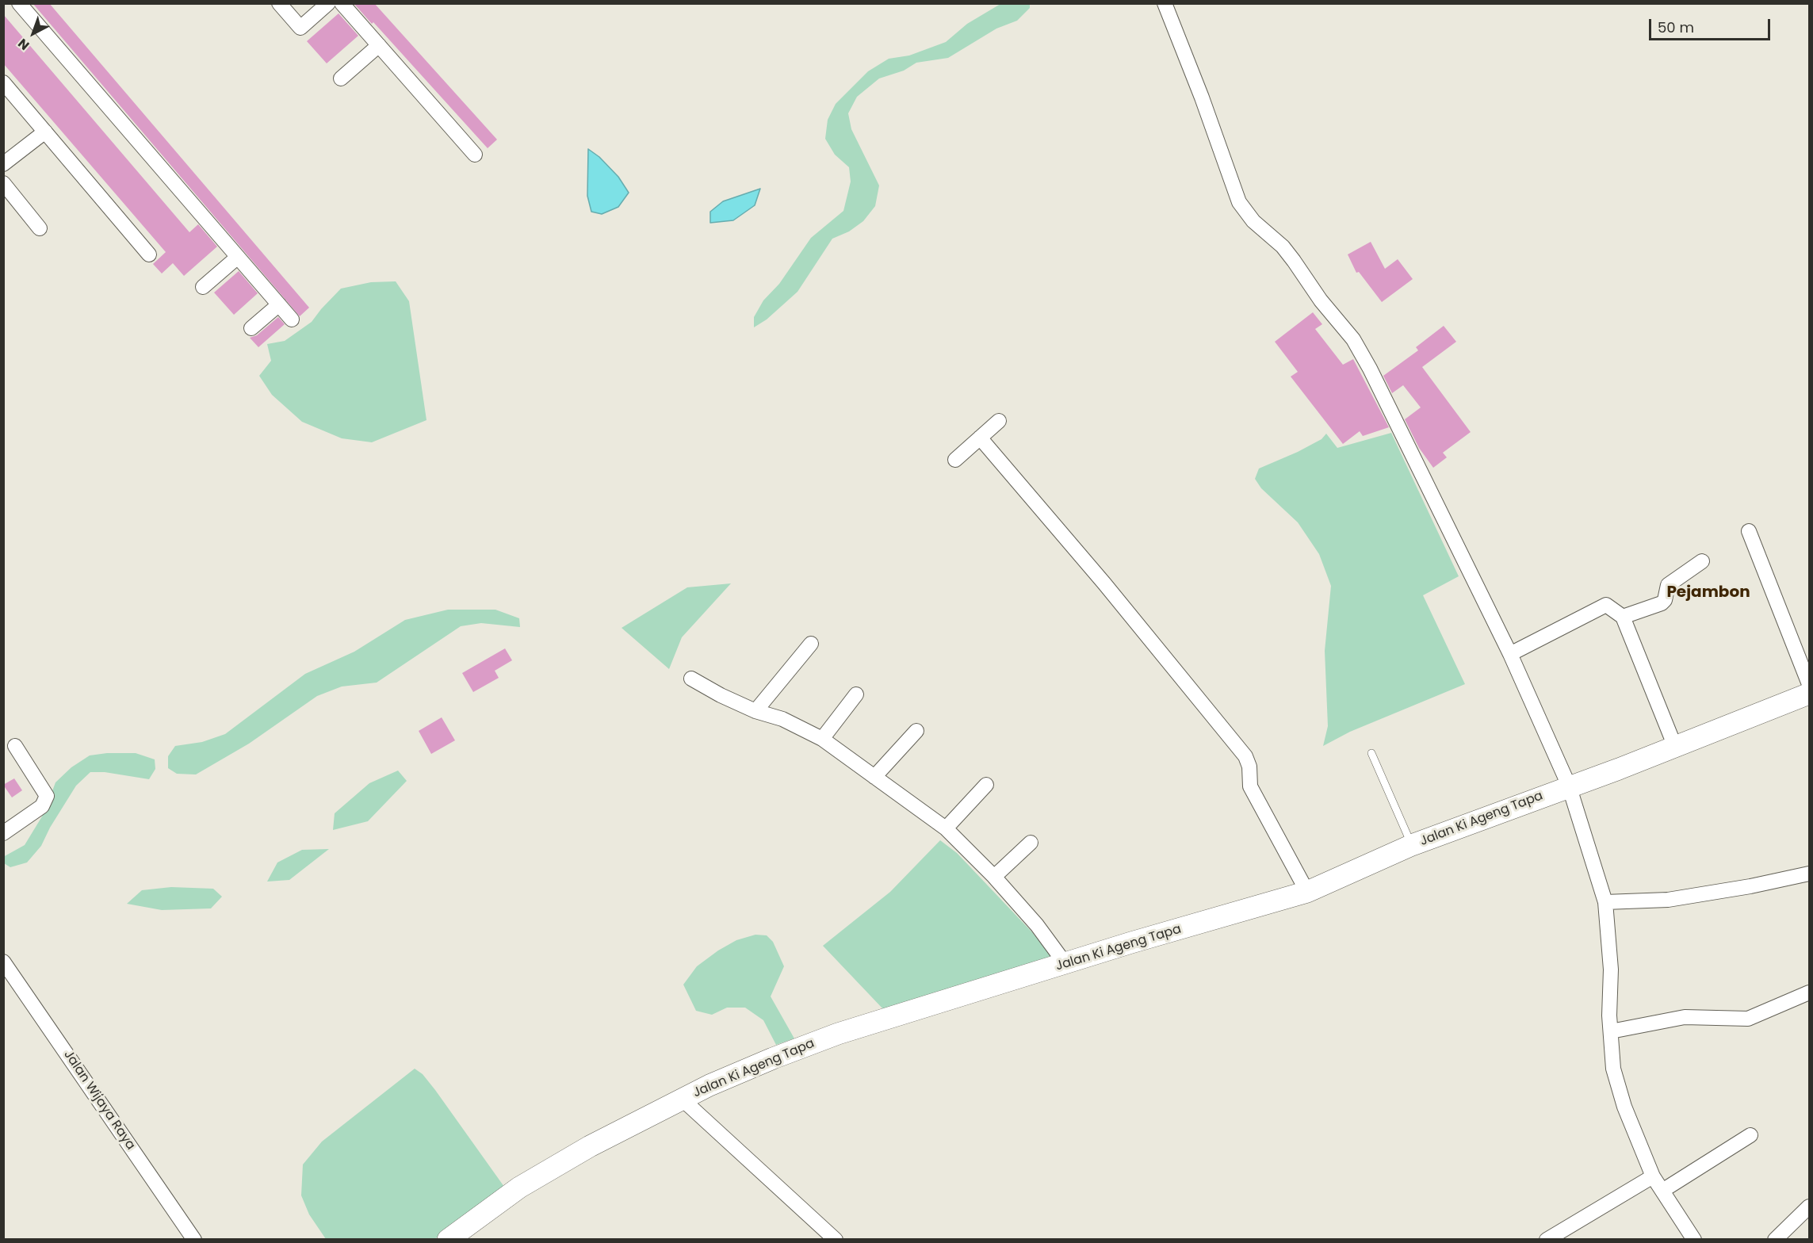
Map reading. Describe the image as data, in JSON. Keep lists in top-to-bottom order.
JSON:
{
  "streets": {
    "street": ["Jalan Ki Ageng Tapa", "Jalan Wijaya Raya"]
  },
  "districts": ["Pejambon"],
  "scale_bar": "50 m",
  "north": "bottom left"
}
